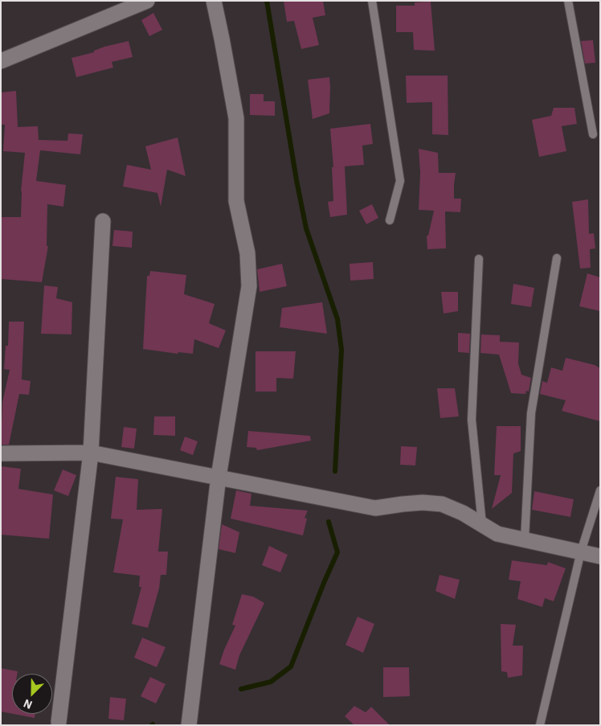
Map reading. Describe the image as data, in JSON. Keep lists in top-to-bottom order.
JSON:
{
  "north": "bottom left"
}
